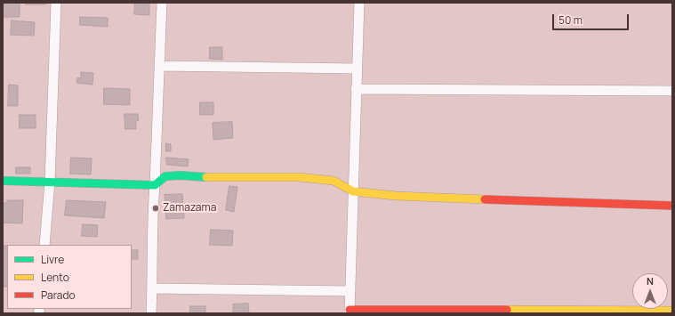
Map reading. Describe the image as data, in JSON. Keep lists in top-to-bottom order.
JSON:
{
  "places": ["Zamazama"],
  "legend": ["Livre", "Lento", "Parado"],
  "scale_bar": "50 m",
  "north": "top"
}
